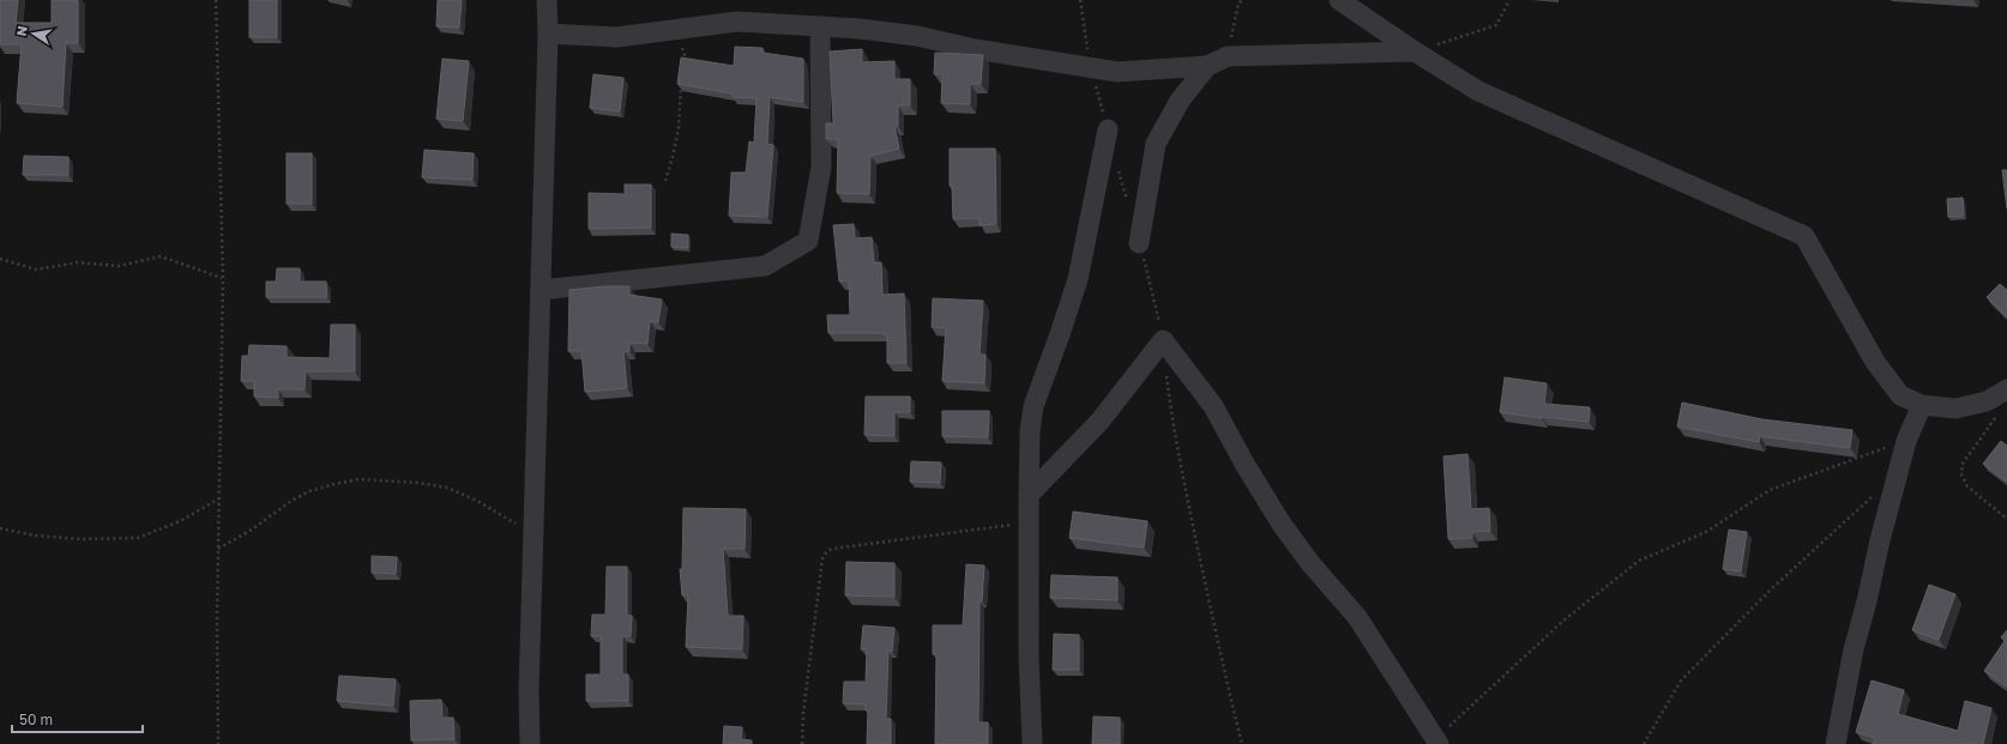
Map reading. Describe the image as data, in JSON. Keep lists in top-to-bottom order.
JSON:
{
  "scale_bar": "50 m",
  "north": "left"
}
